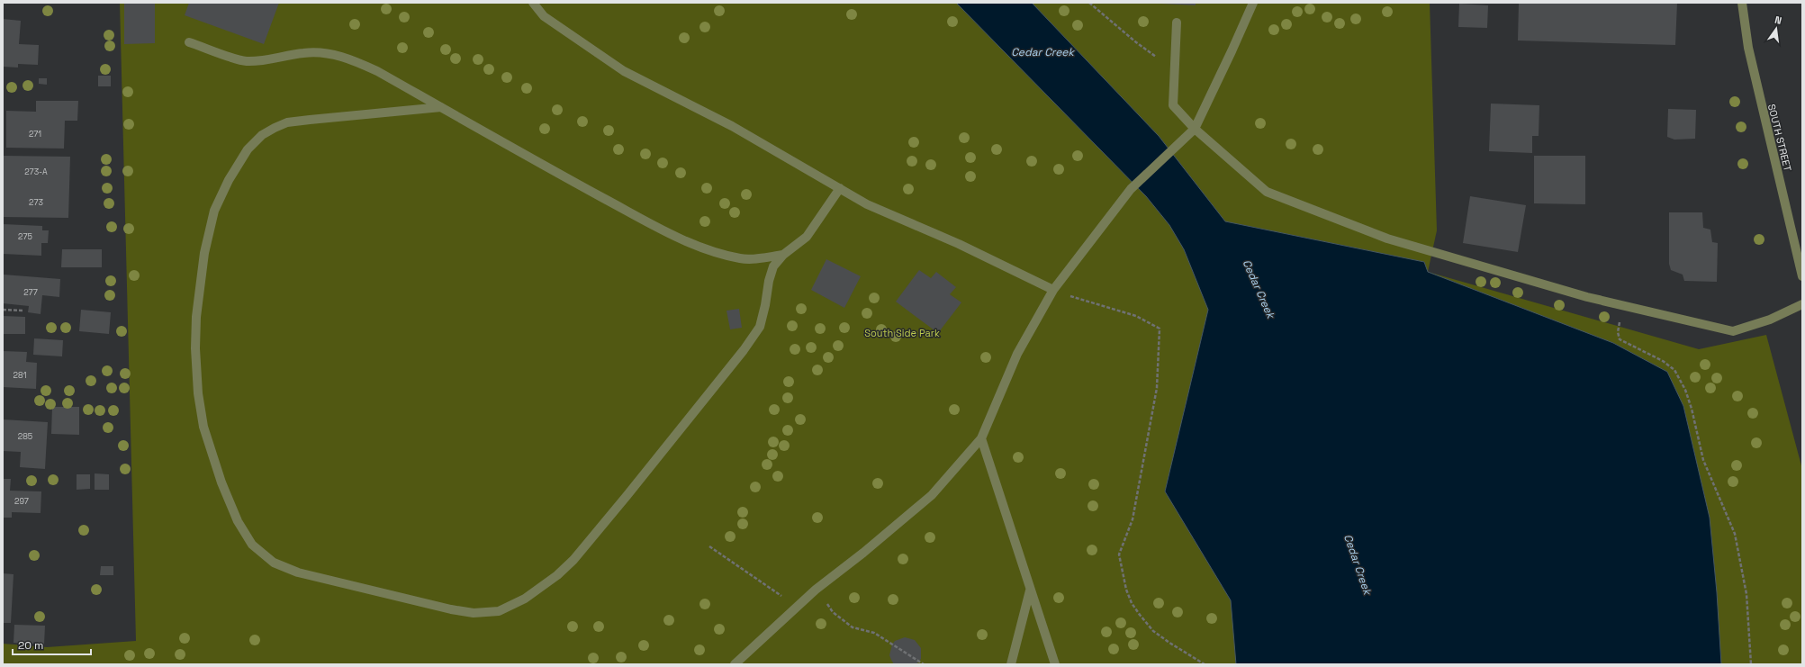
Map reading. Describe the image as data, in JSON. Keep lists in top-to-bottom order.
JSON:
{
  "streets": {
    "street": ["SOUTH STREET"]
  },
  "water": ["Cedar Creek"],
  "parks": ["South Side Park"],
  "house_numbers": [
    "271",
    "273-A",
    "273",
    "275",
    "277",
    "281",
    "285",
    "297"
  ],
  "scale_bar": "20 m",
  "north": "top"
}
